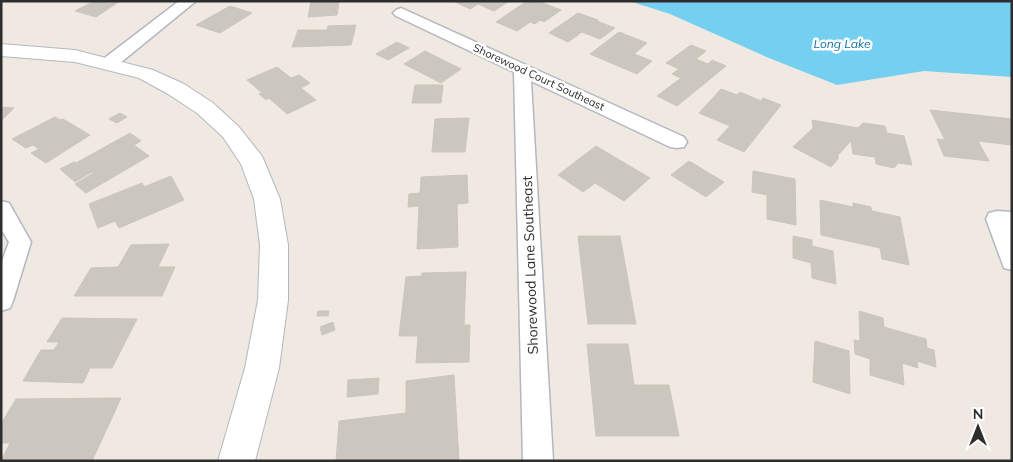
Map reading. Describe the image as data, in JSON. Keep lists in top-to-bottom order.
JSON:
{
  "streets": {
    "street": ["Shorewood Court Southeast", "Shorewood Lane Southeast"]
  },
  "crossings": [
    ["Shorewood Court Southeast", "Shorewood Lane Southeast"]
  ],
  "water": ["Long Lake"],
  "north": "top"
}
